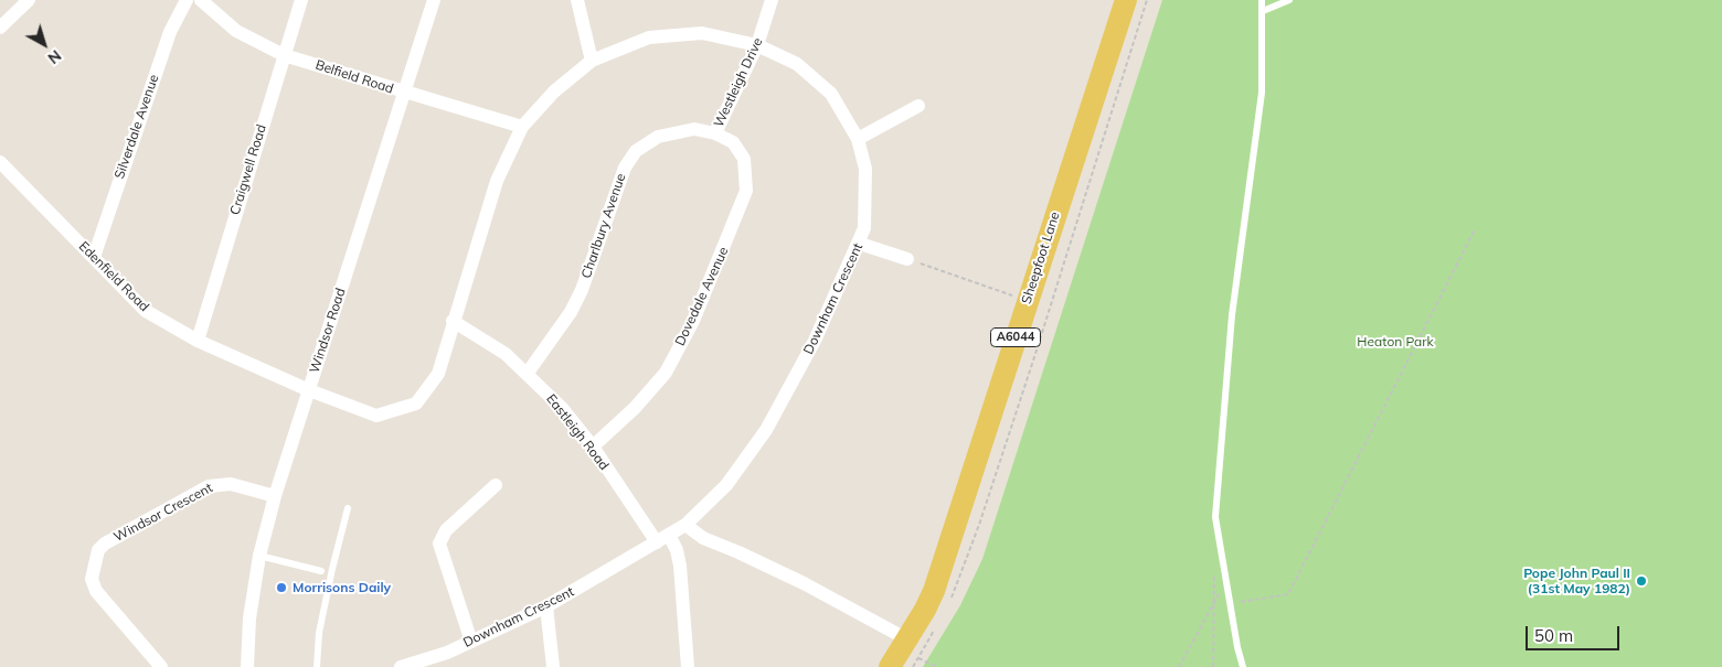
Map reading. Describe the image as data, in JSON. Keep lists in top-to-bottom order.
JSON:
{
  "streets": {
    "main road": ["Sheepfoot Lane", "A6044"],
    "street": [
      "Belfield Road",
      "Westleigh Drive",
      "Silverdale Avenue",
      "Craigwell Road",
      "Charlbury Avenue",
      "Edenfield Road",
      "Dovedale Avenue",
      "Downham Crescent",
      "Windsor Road",
      "Eastleigh Road",
      "Windsor Crescent"
    ]
  },
  "crossings": [
    ["Belfield Road", "Craigwell Road"],
    ["Belfield Road", "Downham Crescent"],
    ["Belfield Road", "Windsor Road"],
    ["Westleigh Drive", "Charlbury Avenue"],
    ["Westleigh Drive", "Dovedale Avenue"],
    ["Westleigh Drive", "Downham Crescent"],
    ["Silverdale Avenue", "Edenfield Road"],
    ["Craigwell Road", "Edenfield Road"],
    ["Charlbury Avenue", "Dovedale Avenue"],
    ["Charlbury Avenue", "Eastleigh Road"],
    ["Edenfield Road", "Downham Crescent"],
    ["Edenfield Road", "Windsor Road"],
    ["Dovedale Avenue", "Eastleigh Road"],
    ["Downham Crescent", "Windsor Road"],
    ["Downham Crescent", "Eastleigh Road"],
    ["Windsor Road", "Windsor Crescent"]
  ],
  "parks": ["Heaton Park"],
  "places": ["Pope John Paul II (31st May 1982)", "Morrisons Daily"],
  "scale_bar": "50 m",
  "north": "bottom right"
}
